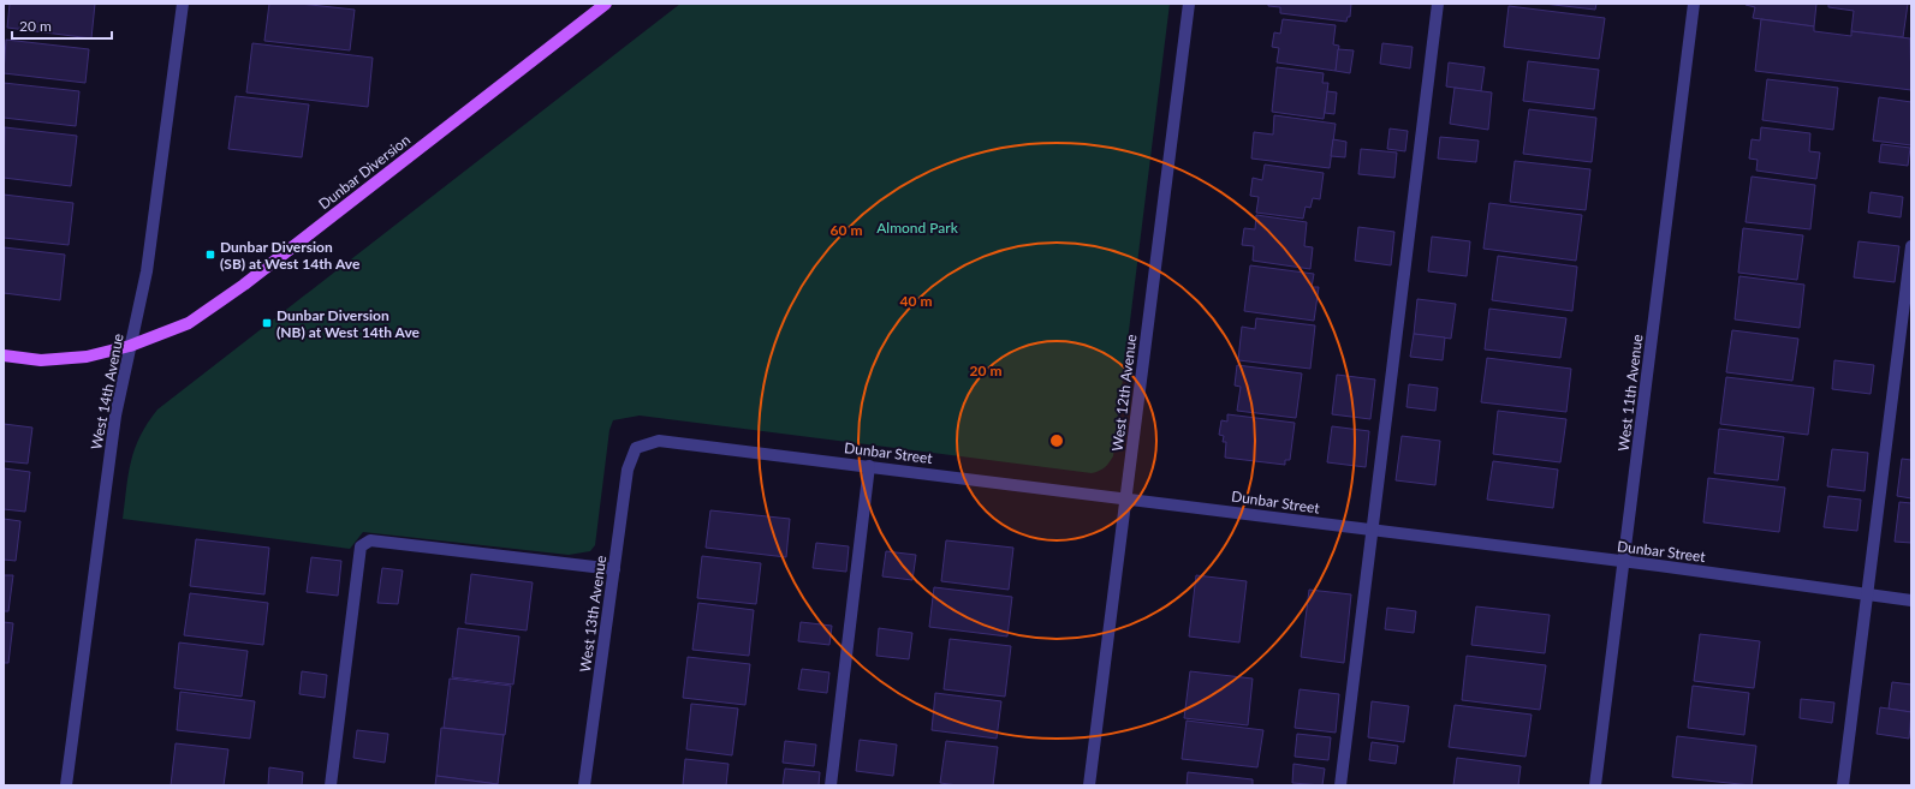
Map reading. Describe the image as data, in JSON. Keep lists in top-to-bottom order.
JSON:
{
  "streets": {
    "main road": ["Dunbar Diversion"],
    "street": [
      "West 14th Avenue",
      "West 12th Avenue",
      "West 11th Avenue",
      "Dunbar Street",
      "West 13th Avenue"
    ]
  },
  "crossings": [
    ["Dunbar Diversion", "West 14th Avenue"],
    ["West 12th Avenue", "Dunbar Street"],
    ["West 11th Avenue", "Dunbar Street"],
    ["Dunbar Street", "West 13th Avenue"]
  ],
  "parks": ["Almond Park"],
  "places": {
    "transit": ["Dunbar Diversion (SB) at West 14th Ave", "Dunbar Diversion (NB) at West 14th Ave"]
  },
  "scale_bar": "20 m",
  "rings": ["60 m", "40 m", "20 m"]
}
